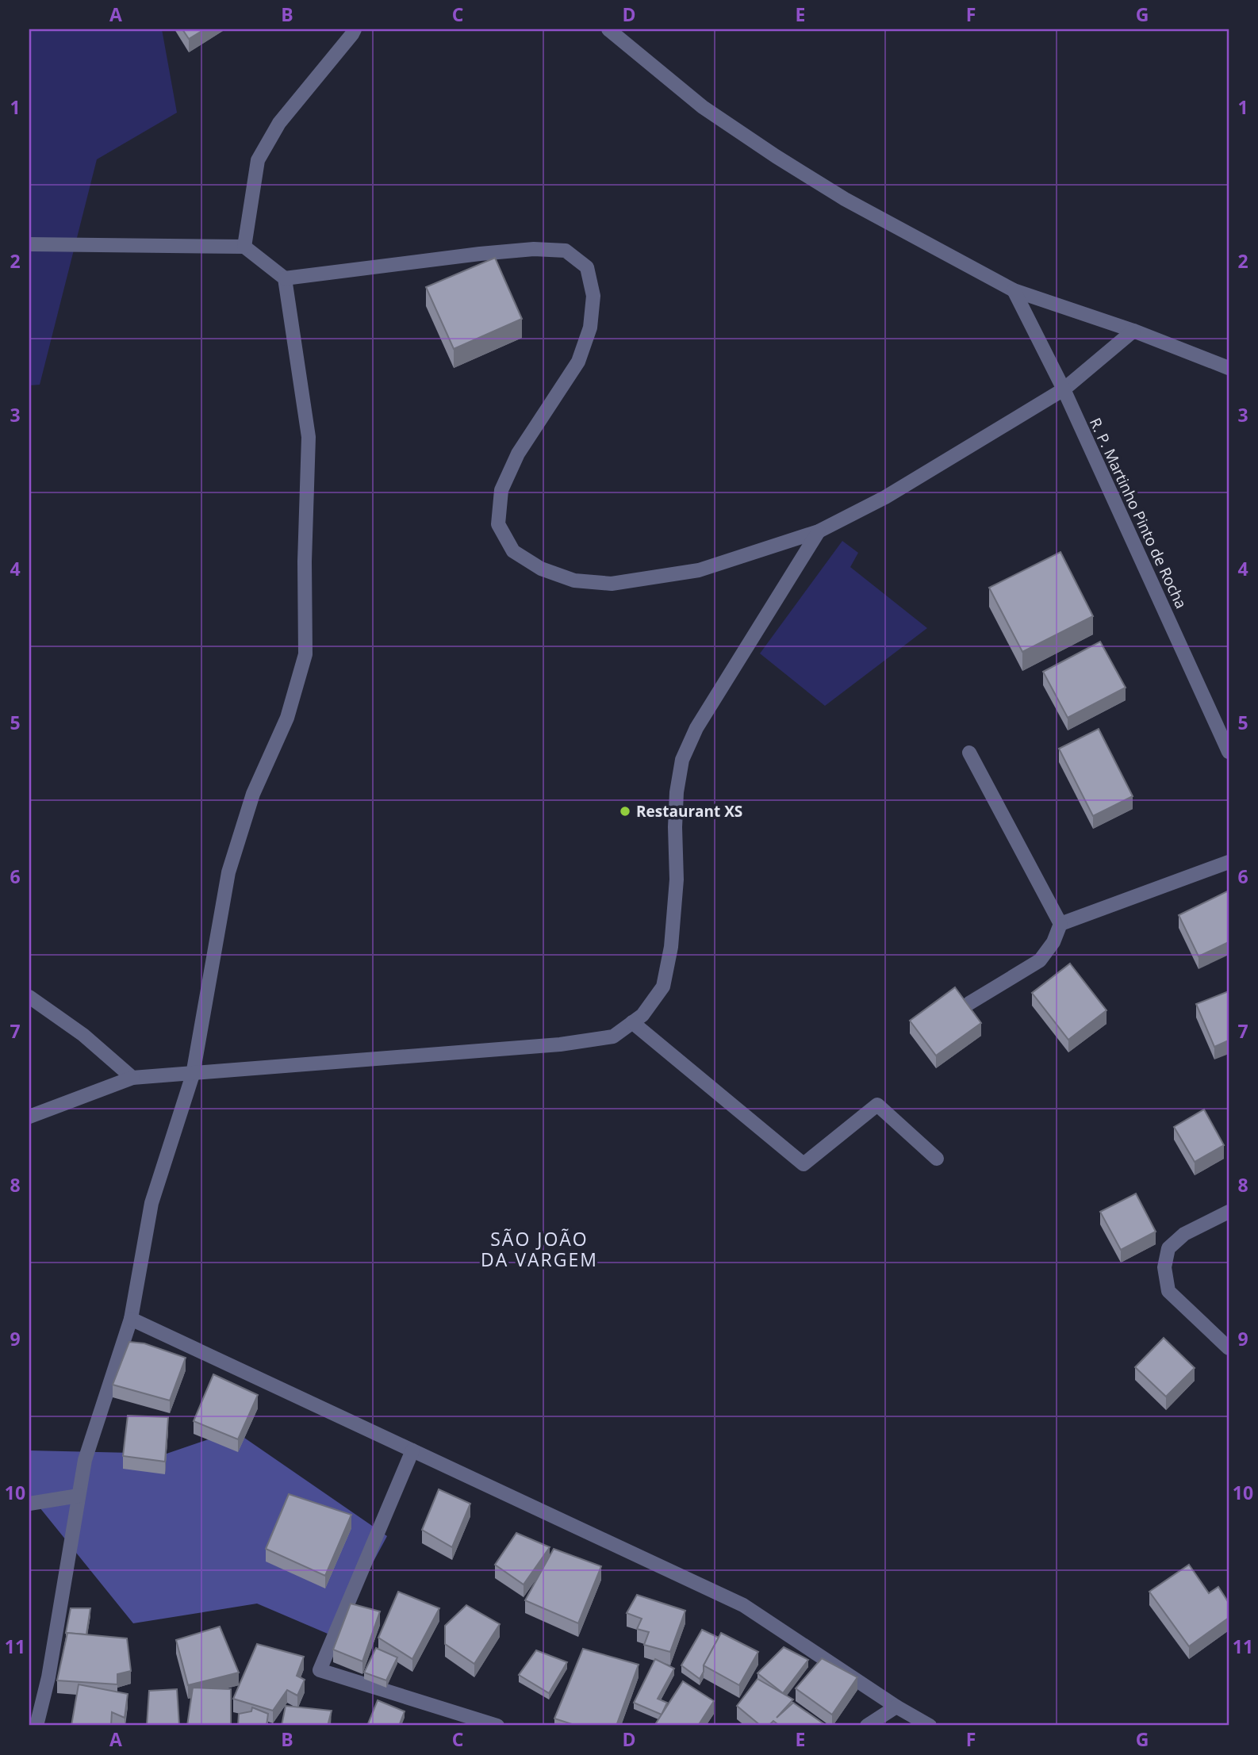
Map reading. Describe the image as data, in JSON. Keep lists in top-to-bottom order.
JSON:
{
  "streets": {
    "street": ["R. P. Martinho Pinto de Rocha"]
  },
  "districts": ["SÃO JOÃO DA VARGEM"],
  "places": ["Restaurant XS"],
  "grid": {
    "columns": [
      "A",
      "B",
      "C",
      "D",
      "E",
      "F",
      "G"
    ],
    "rows": [
      "1",
      "2",
      "3",
      "4",
      "5",
      "6",
      "7",
      "8",
      "9",
      "10",
      "11"
    ]
  }
}
